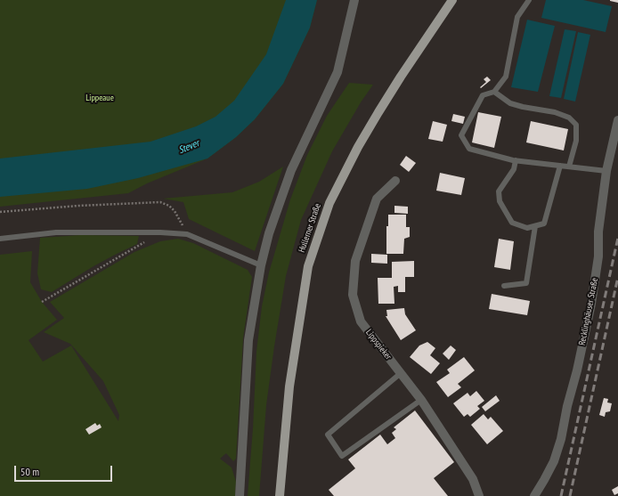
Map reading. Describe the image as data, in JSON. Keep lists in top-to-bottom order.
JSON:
{
  "streets": {
    "main road": ["Hullerner Straße"],
    "street": ["Recklinghäuser Straße", "Lippspieker"]
  },
  "water": ["Stever"],
  "parks": ["Lippeaue"],
  "scale_bar": "50 m"
}
